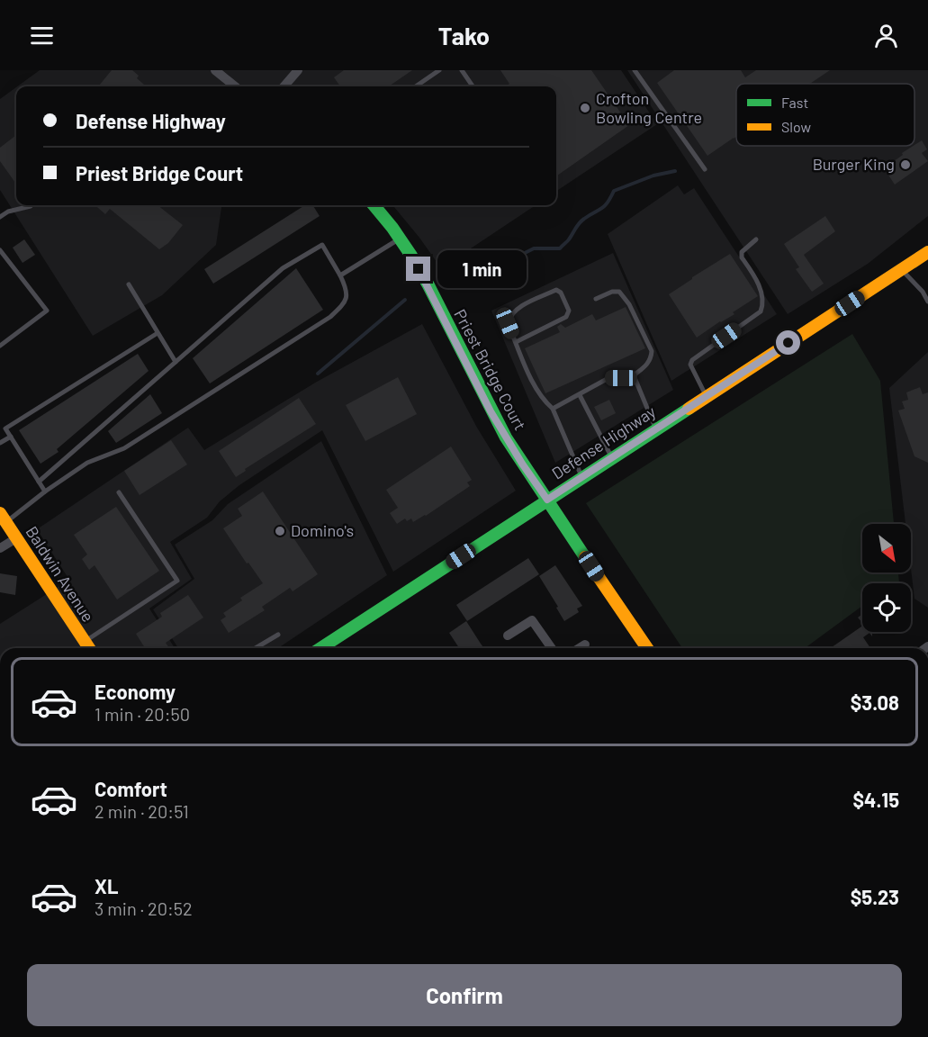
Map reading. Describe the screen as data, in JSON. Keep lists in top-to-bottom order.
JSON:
{
  "streets": {
    "main road": ["Priest Bridge Court", "Defense Highway", "Baldwin Avenue"]
  },
  "crossings": [
    ["Priest Bridge Court", "Defense Highway"]
  ],
  "places": ["Crofton Bowling Centre", "Burger King", "Domino's"],
  "legend": ["Fast", "Slow"],
  "north": "bottom right",
  "page": {
    "header": "Tako",
    "banner": ["Defense Highway", "Priest Bridge Court"],
    "bubble": "1 min",
    "list": [
      {
        "name": "Economy",
        "note": "1 min · 20:50",
        "value": "$3.08"
      },
      {
        "name": "Comfort",
        "note": "2 min · 20:51",
        "value": "$4.15"
      },
      {
        "name": "XL",
        "note": "3 min · 20:52",
        "value": "$5.23"
      }
    ],
    "buttons": "Confirm"
  }
}
